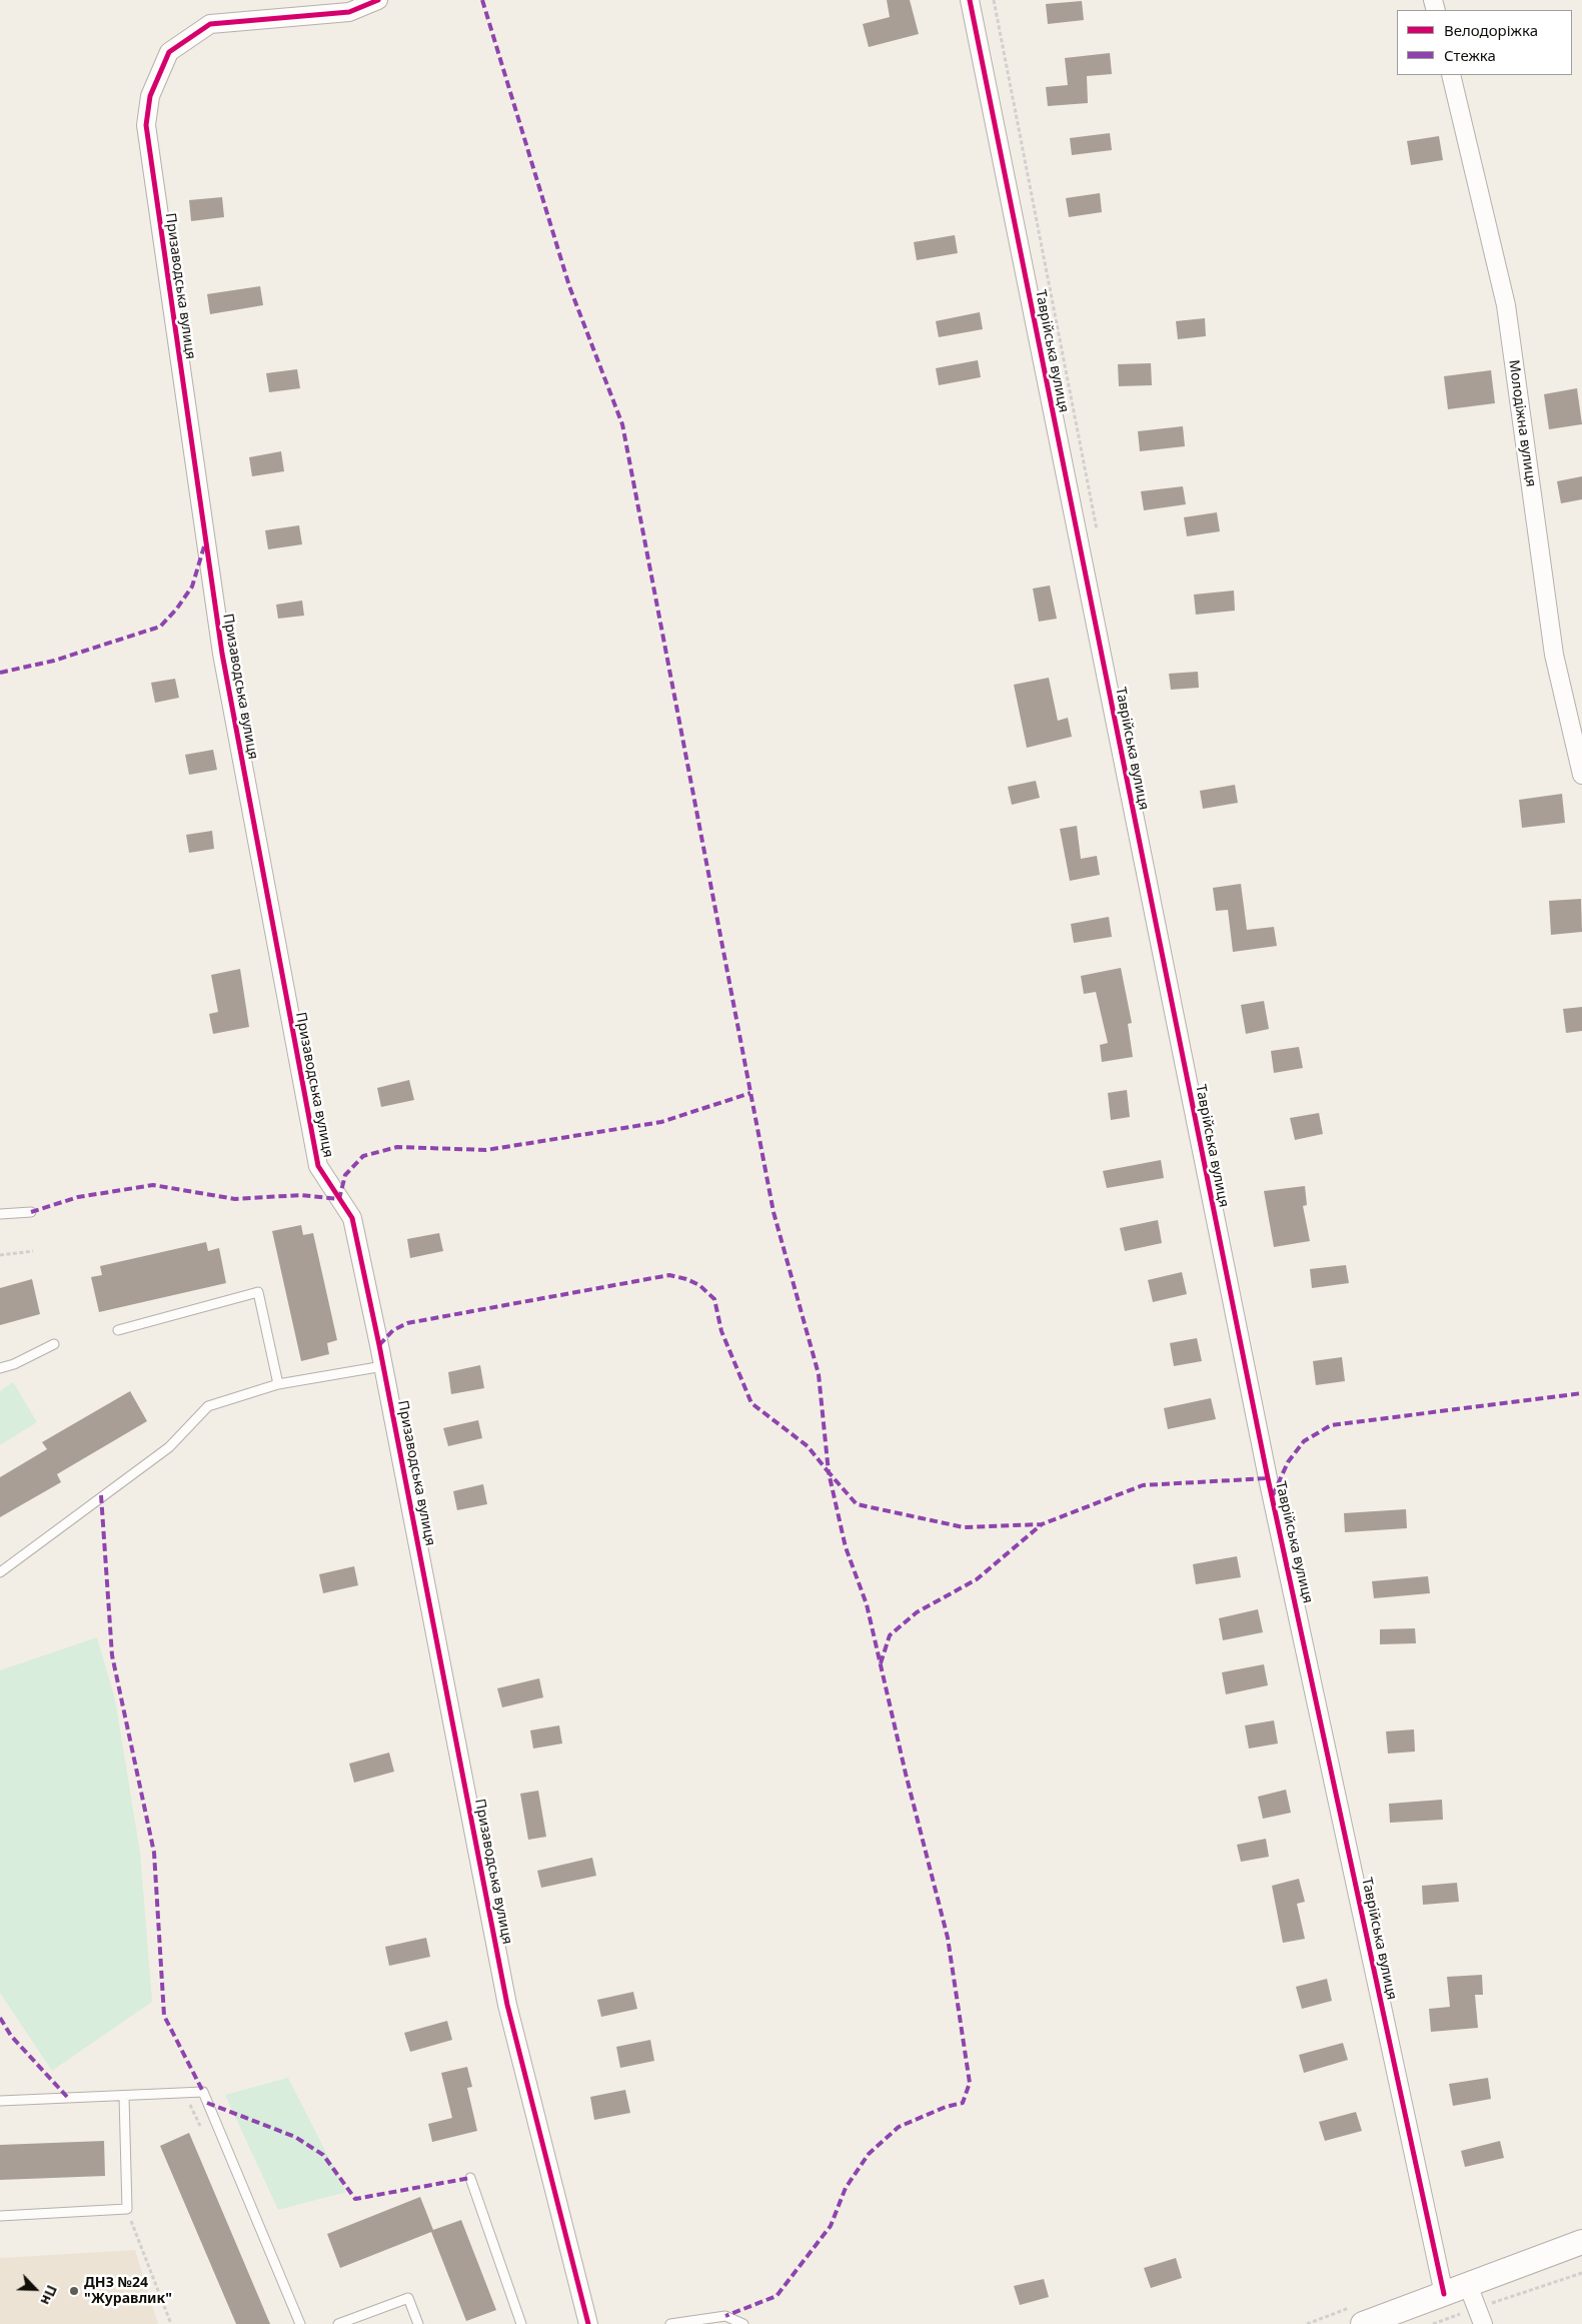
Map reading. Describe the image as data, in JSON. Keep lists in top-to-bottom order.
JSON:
{
  "streets": {
    "street": ["Призаводська вулиця", "Таврійська вулиця", "Молодіжна вулиця"]
  },
  "places": ["ДНЗ №24 \"Журавлик\""],
  "legend": ["Велодоріжка", "Стежка"],
  "north": "bottom right"
}
